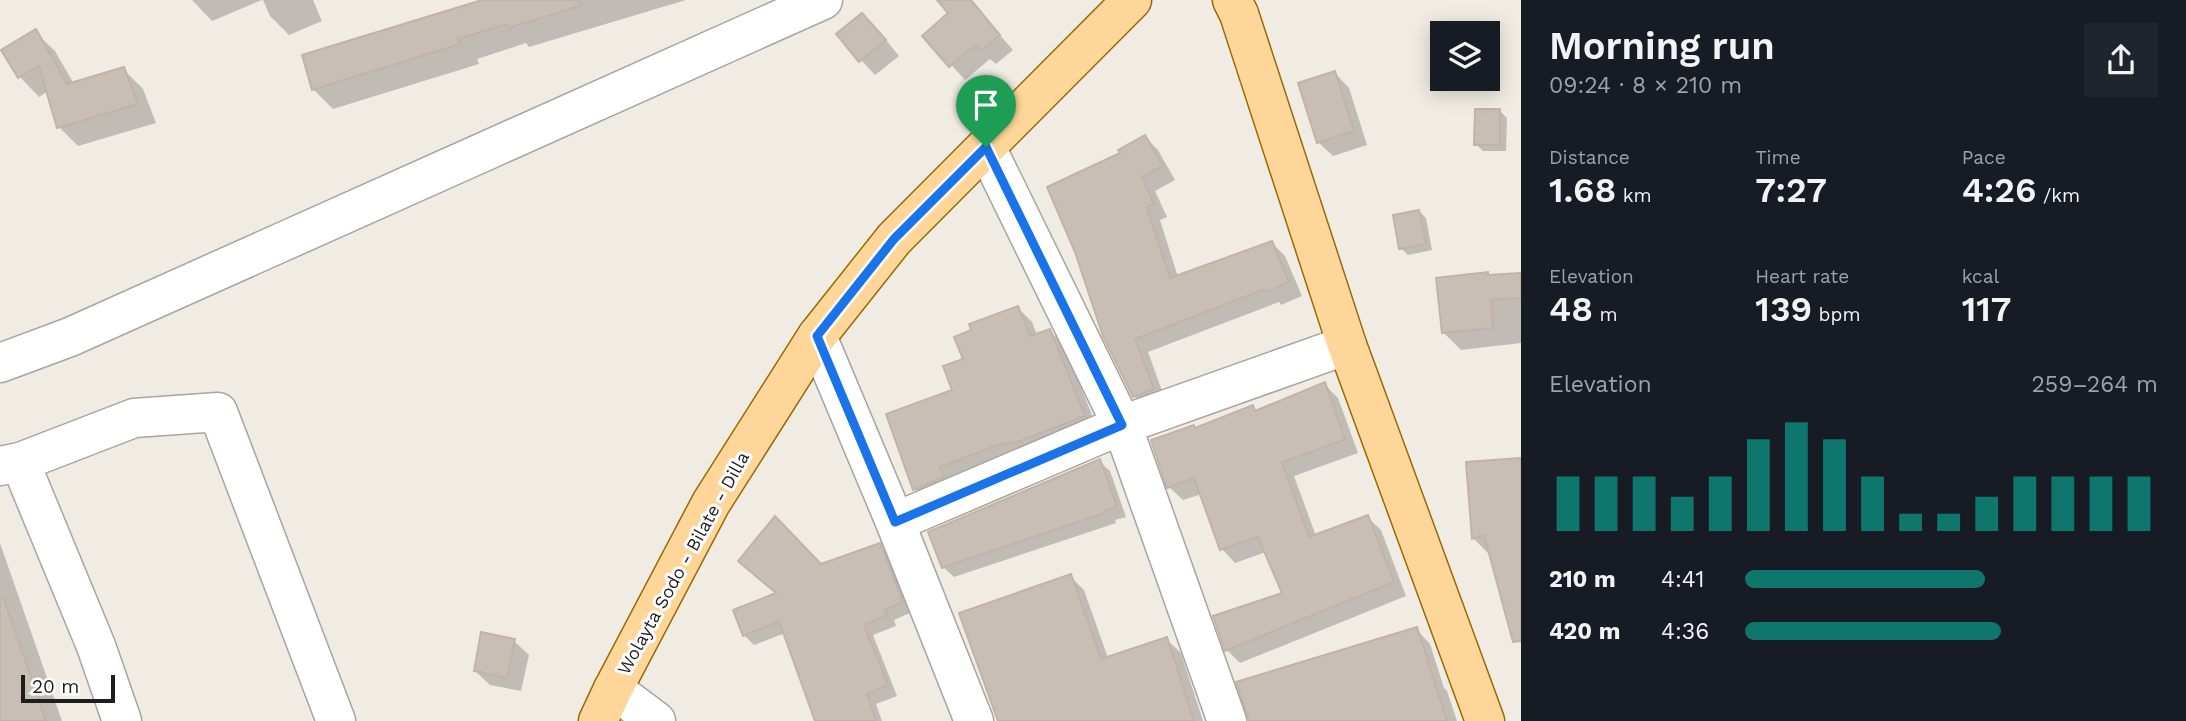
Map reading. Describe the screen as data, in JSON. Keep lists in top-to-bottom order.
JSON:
{
  "streets": {
    "main road": ["Wolayta Sodo - Bilate - Dilla"]
  },
  "scale_bar": "20 m",
  "page": {
    "heading": ["Morning run", "09:24 · 8 × 210 m"],
    "stats": [
      ["Distance", "1.68 km"],
      ["Time", "7:27"],
      ["Pace", "4:26 /km"],
      ["Elevation", "48 m"],
      ["Heart rate", "139 bpm"],
      ["kcal", "117"]
    ],
    "chart": ["Elevation", "259–264 m"],
    "list": [
      {
        "name": "210 m",
        "note": "4:41"
      },
      {
        "name": "420 m",
        "note": "4:36"
      }
    ],
    "scale": "20 m"
  }
}
